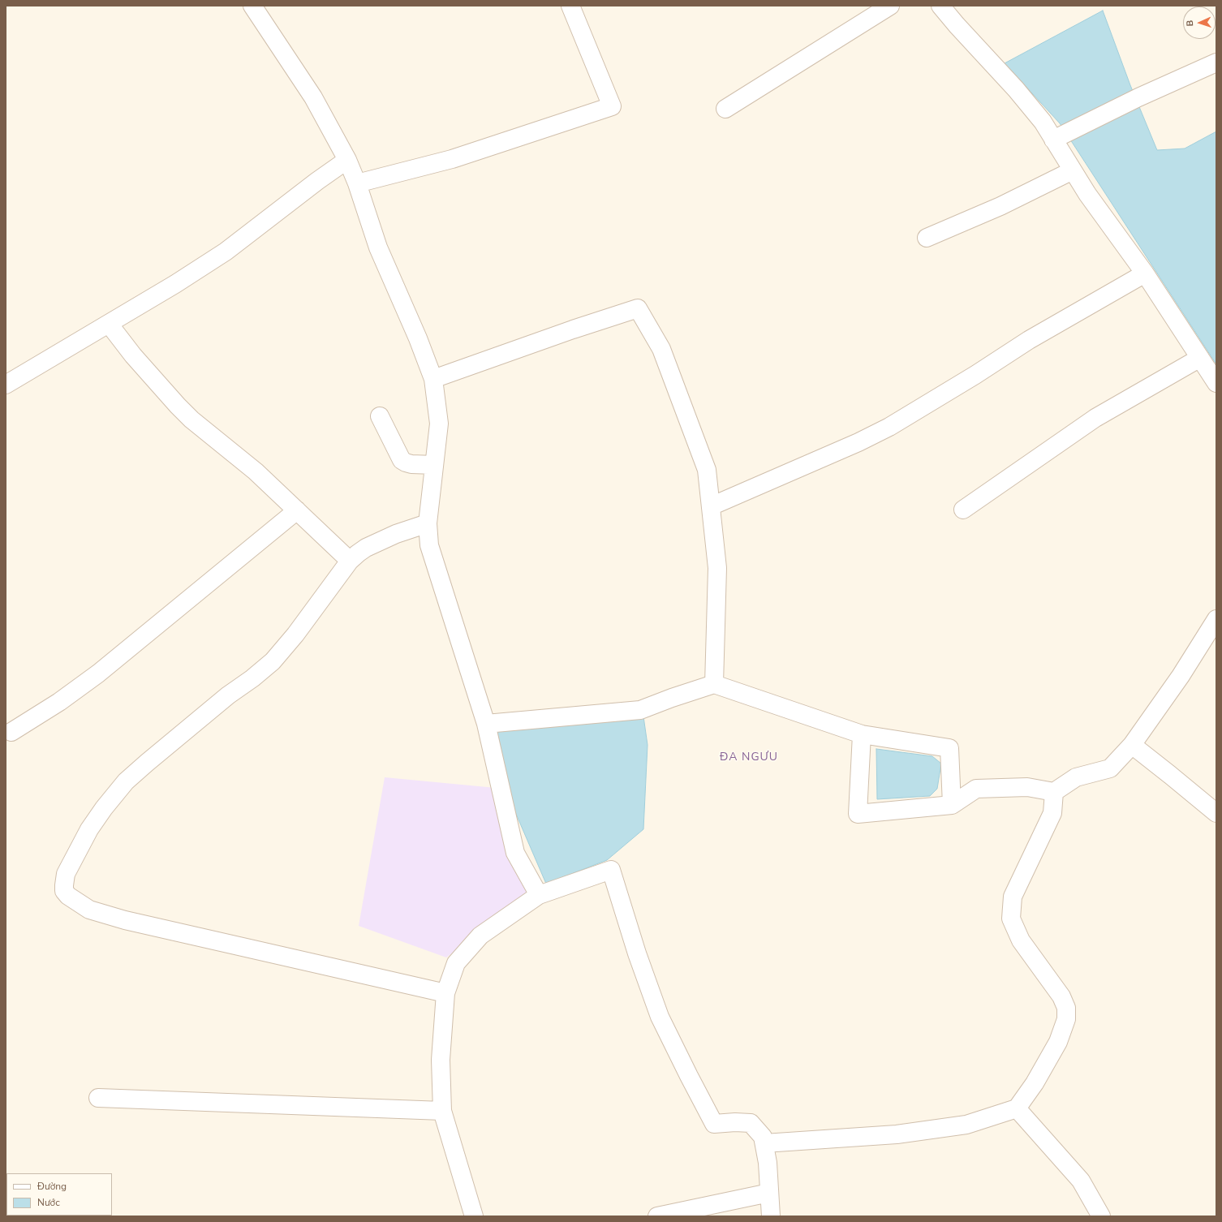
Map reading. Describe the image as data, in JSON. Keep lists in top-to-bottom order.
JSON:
{
  "districts": ["ĐA NGƯU"],
  "legend": ["Đường", "Nước"],
  "north": "left"
}
